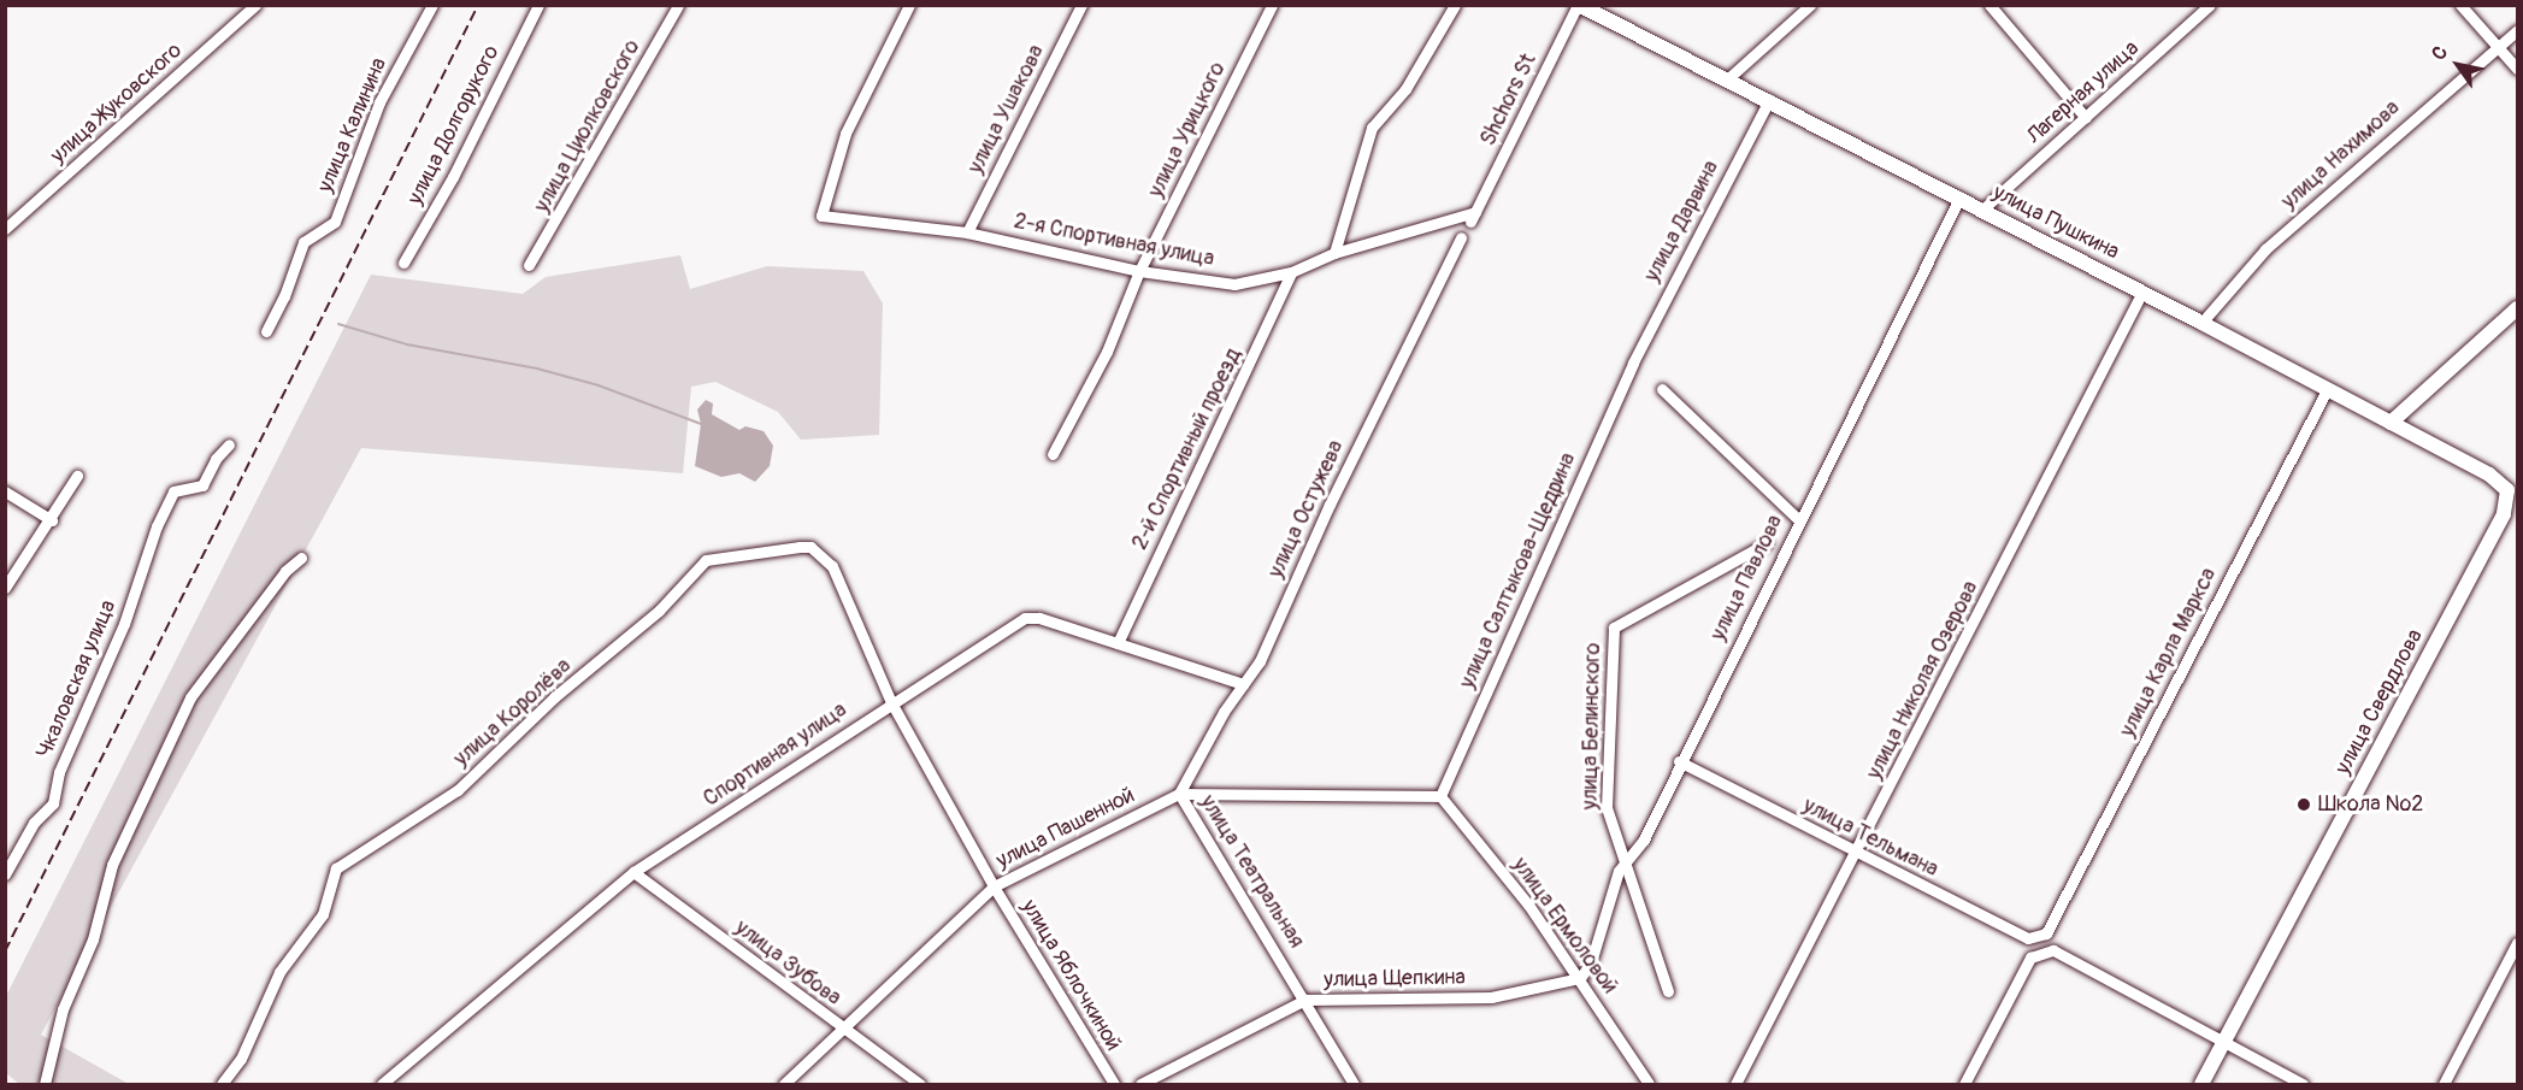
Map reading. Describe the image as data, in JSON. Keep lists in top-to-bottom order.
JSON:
{
  "streets": {
    "main road": ["улица Пушкина", "улица Свердлова"],
    "street": [
      "Лагерная улица",
      "Shchors St",
      "улица Жуковского",
      "улица Ушакова",
      "улица Калинина",
      "улица Долгорукого",
      "улица Циолковского",
      "улица Урицкого",
      "улица Нахимова",
      "улица Дарвина",
      "2-я Спортивная улица",
      "2-й Спортивный проезд",
      "улица Остужева",
      "улица Салтыкова-Щедрина",
      "улица Павлова",
      "улица Карла Маркса",
      "Чкаловская улица",
      "улица Николая Озерова",
      "улица Королёва",
      "улица Белинского",
      "Спортивная улица",
      "улица Пашенной",
      "улица Тельмана",
      "улица Театральная",
      "улица Ермоловой",
      "улица Зубова",
      "улица Яблочкиной",
      "улица Щепкина"
    ]
  },
  "crossings": [
    ["Лагерная улица", "улица Пушкина"],
    ["Shchors St", "улица Пушкина"],
    ["Shchors St", "2-я Спортивная улица"],
    ["улица Ушакова", "2-я Спортивная улица"],
    ["улица Урицкого", "2-я Спортивная улица"],
    ["улица Нахимова", "улица Пушкина"],
    ["улица Дарвина", "улица Пушкина"],
    ["улица Дарвина", "улица Салтыкова-Щедрина"],
    ["улица Пушкина", "улица Павлова"],
    ["улица Пушкина", "улица Карла Маркса"],
    ["улица Пушкина", "улица Николая Озерова"],
    ["улица Пушкина", "улица Свердлова"],
    ["2-я Спортивная улица", "2-й Спортивный проезд"],
    ["2-й Спортивный проезд", "Спортивная улица"],
    ["улица Остужева", "Спортивная улица"],
    ["улица Остужева", "улица Пашенной"],
    ["улица Остужева", "улица Театральная"],
    ["улица Салтыкова-Щедрина", "улица Пашенной"],
    ["улица Салтыкова-Щедрина", "улица Ермоловой"],
    ["улица Павлова", "улица Белинского"],
    ["улица Павлова", "улица Тельмана"],
    ["улица Павлова", "улица Ермоловой"],
    ["улица Павлова", "улица Щепкина"],
    ["улица Карла Маркса", "улица Тельмана"],
    ["улица Николая Озерова", "улица Тельмана"],
    ["улица Королёва", "Спортивная улица"],
    ["улица Королёва", "улица Пашенной"],
    ["улица Королёва", "улица Яблочкиной"],
    ["Спортивная улица", "улица Зубова"],
    ["улица Пашенной", "улица Театральная"],
    ["улица Пашенной", "улица Ермоловой"],
    ["улица Пашенной", "улица Зубова"],
    ["улица Пашенной", "улица Яблочкиной"],
    ["улица Театральная", "улица Щепкина"],
    ["улица Ермоловой", "улица Щепкина"]
  ],
  "places": ["Школа №2"],
  "north": "top left"
}
